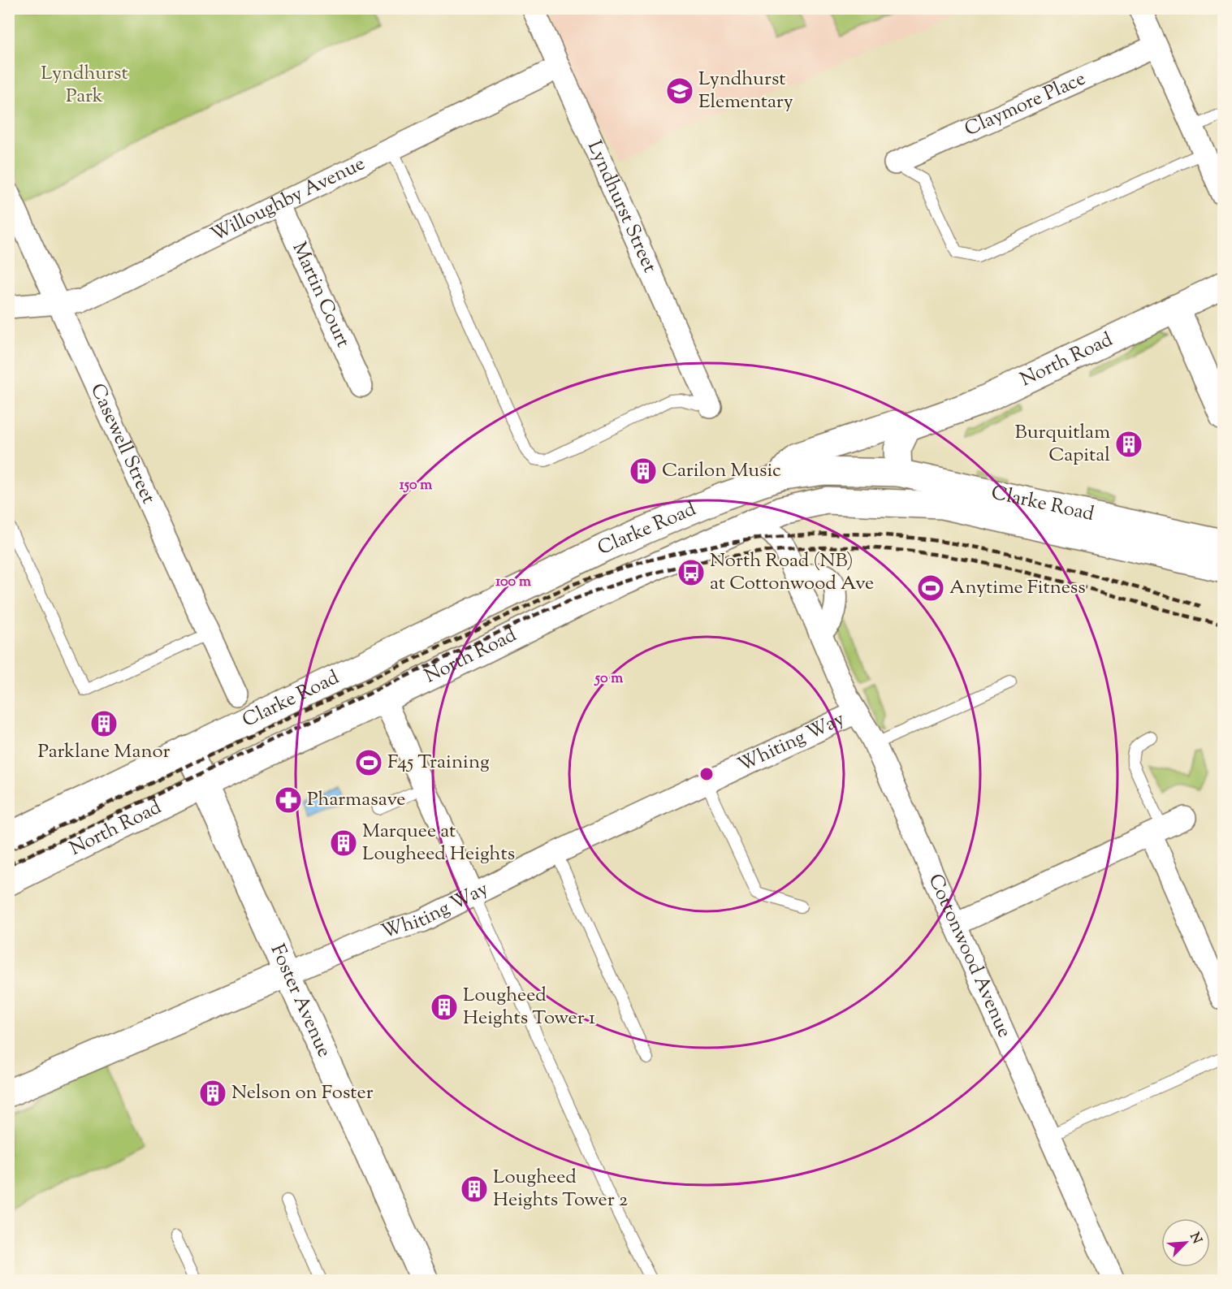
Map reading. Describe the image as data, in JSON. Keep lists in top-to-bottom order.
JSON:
{
  "streets": {
    "main road": [
      "North Road",
      "Clarke Road",
      "Whiting Way",
      "Foster Avenue"
    ],
    "street": [
      "Claymore Place",
      "Willoughby Avenue",
      "Lyndhurst Street",
      "Martin Court",
      "Casewell Street",
      "Cottonwood Avenue"
    ]
  },
  "crossings": [
    ["Willoughby Avenue", "Lyndhurst Street"],
    ["Willoughby Avenue", "Martin Court"],
    ["Willoughby Avenue", "Casewell Street"],
    ["North Road", "Clarke Road"],
    ["North Road", "Cottonwood Avenue"],
    ["North Road", "Foster Avenue"],
    ["Clarke Road", "Foster Avenue"],
    ["Whiting Way", "Cottonwood Avenue"],
    ["Whiting Way", "Foster Avenue"]
  ],
  "parks": ["Lyndhurst Park"],
  "places": {
    "school or university": ["Lyndhurst Elementary"],
    "building": [
      "Burquitlam Capital",
      "Carilon Music",
      "Parklane Manor",
      "Marquee at Lougheed Heights",
      "Lougheed Heights Tower 1",
      "Nelson on Foster",
      "Lougheed Heights Tower 2"
    ],
    "bus stop": ["North Road (NB) at Cottonwood Ave"],
    "sports": ["Anytime Fitness", "F45 Training"],
    "pharmacy": ["Pharmasave"]
  },
  "north": "top right",
  "rings": ["150 m", "100 m", "50 m"]
}
